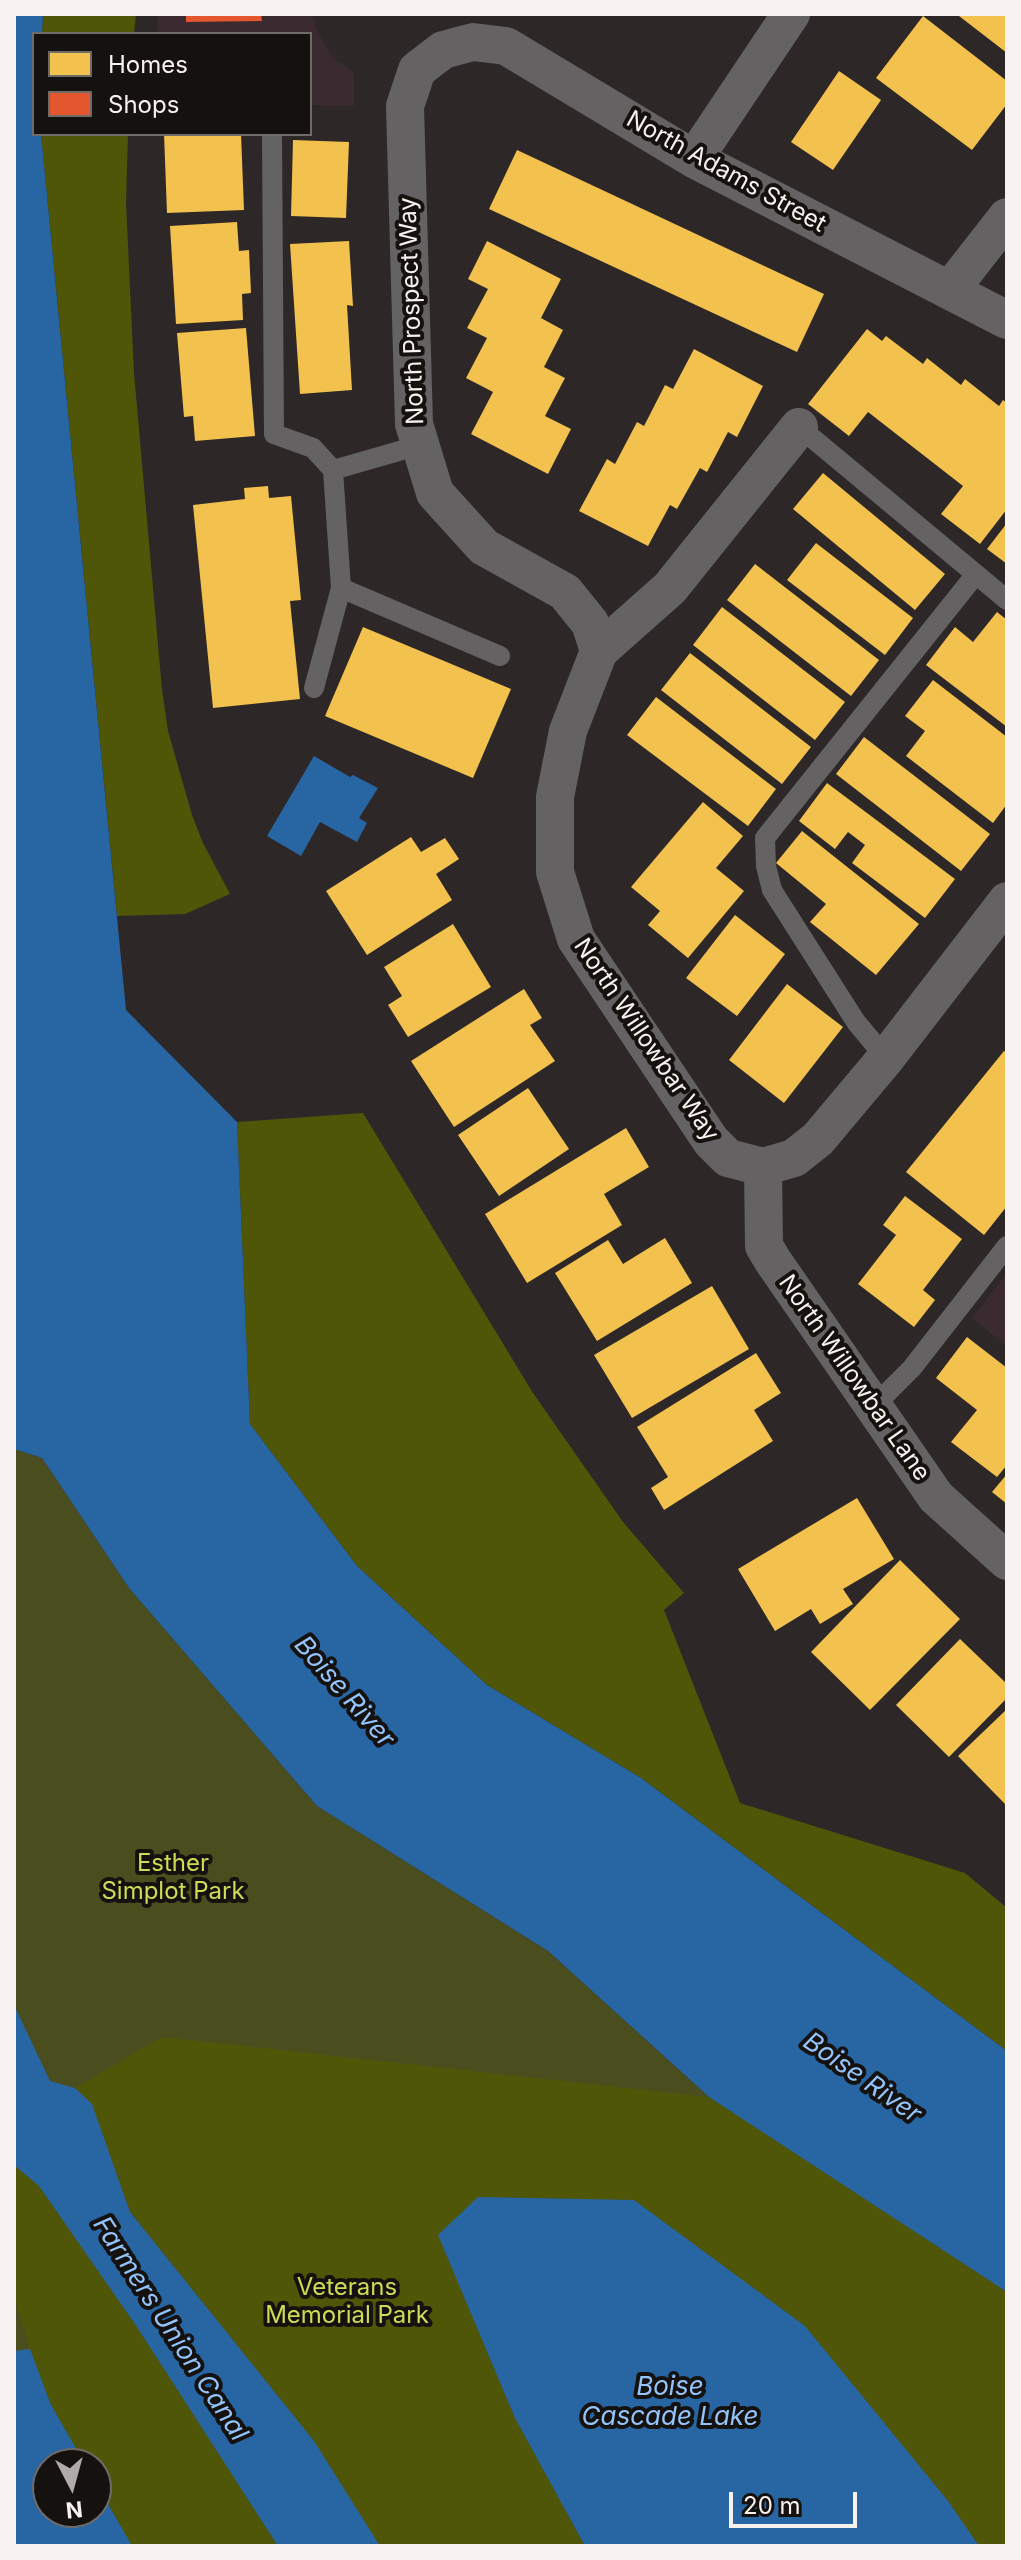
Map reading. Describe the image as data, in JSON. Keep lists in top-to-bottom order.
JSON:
{
  "streets": {
    "street": [
      "North Adams Street",
      "North Prospect Way",
      "North Willowbar Way",
      "North Willowbar Lane"
    ]
  },
  "crossings": [
    ["North Adams Street", "North Prospect Way"],
    ["North Prospect Way", "North Willowbar Way"],
    ["North Willowbar Way", "North Willowbar Lane"]
  ],
  "water": ["Boise River", "Farmers Union Canal", "Boise Cascade Lake"],
  "parks": ["Esther Simplot Park", "Veterans Memorial Park"],
  "legend": ["Homes", "Shops"],
  "scale_bar": "20 m",
  "north": "bottom"
}
